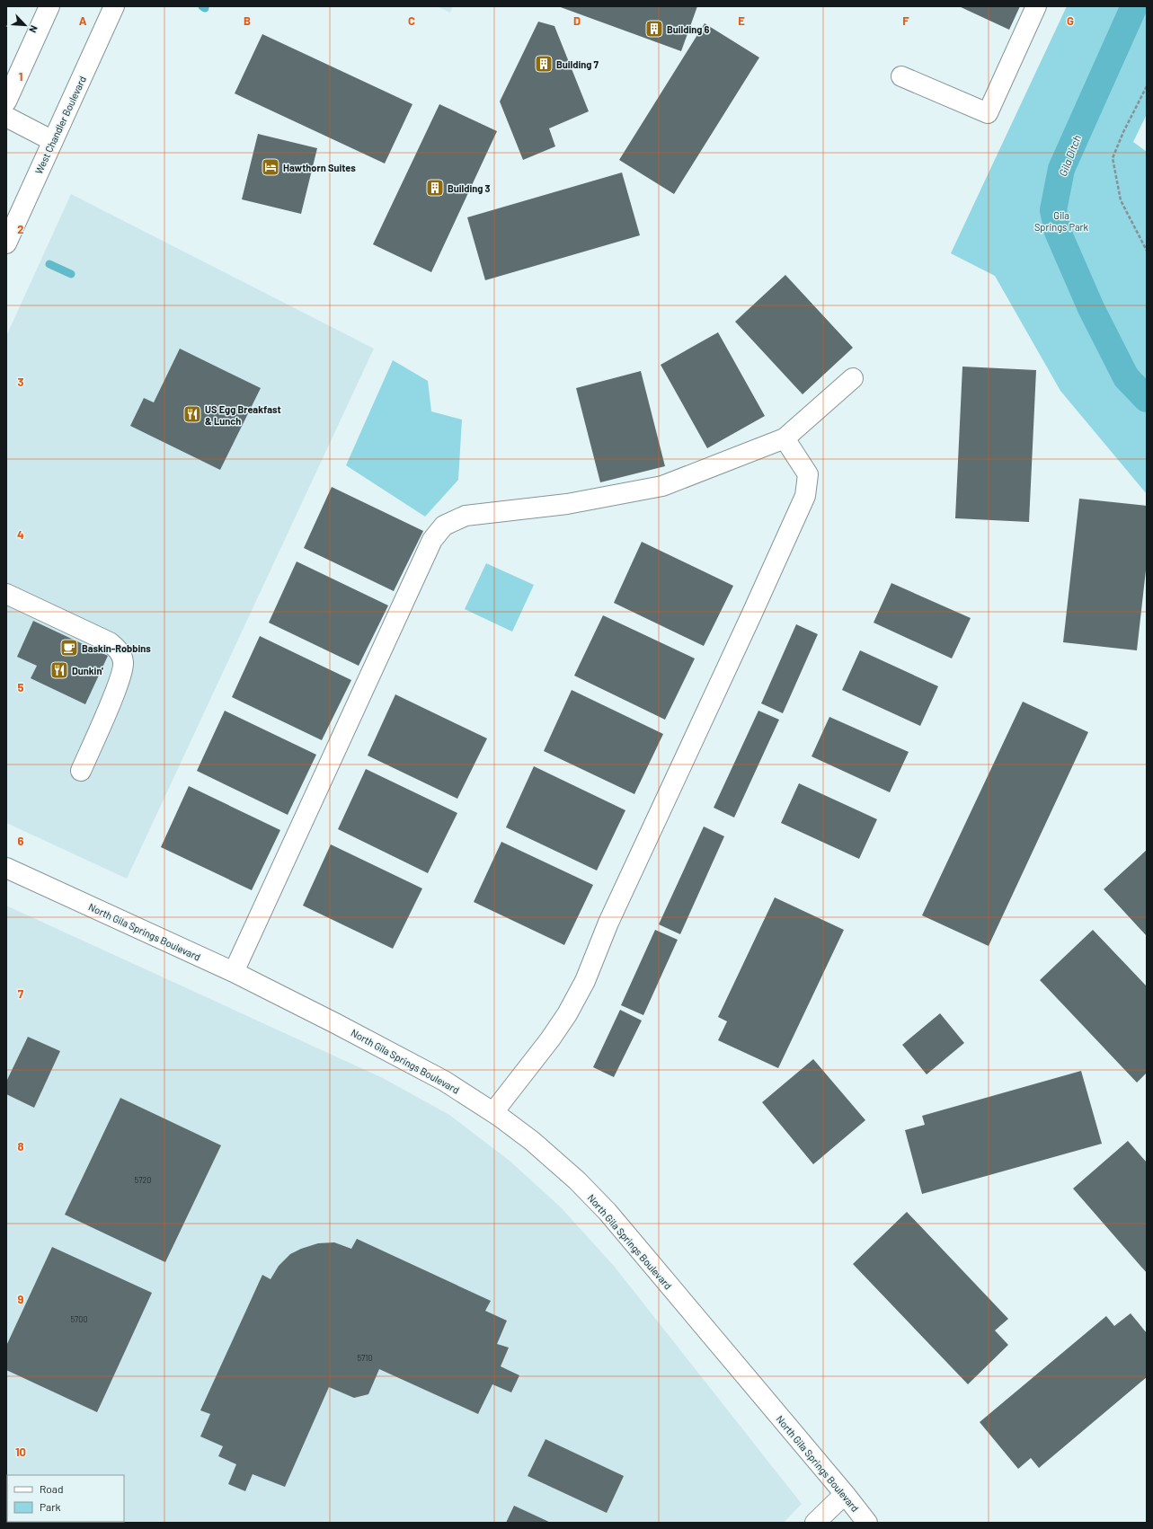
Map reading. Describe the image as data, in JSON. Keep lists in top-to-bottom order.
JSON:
{
  "streets": {
    "street": ["West Chandler Boulevard", "North Gila Springs Boulevard"]
  },
  "water": ["Gila Ditch"],
  "parks": ["Gila Springs Park"],
  "places": {
    "building": ["Building 6", "Building 7", "Building 3"],
    "hotel": ["Hawthorn Suites"],
    "restaurant": ["US Egg Breakfast & Lunch", "Dunkin'"],
    "cafe": ["Baskin-Robbins"]
  },
  "house_numbers": ["5720", "5700", "5710"],
  "legend": ["Road", "Park"],
  "north": "bottom right",
  "grid": {
    "columns": [
      "A",
      "B",
      "C",
      "D",
      "E",
      "F",
      "G"
    ],
    "rows": [
      "1",
      "2",
      "3",
      "4",
      "5",
      "6",
      "7",
      "8",
      "9",
      "10"
    ]
  }
}
